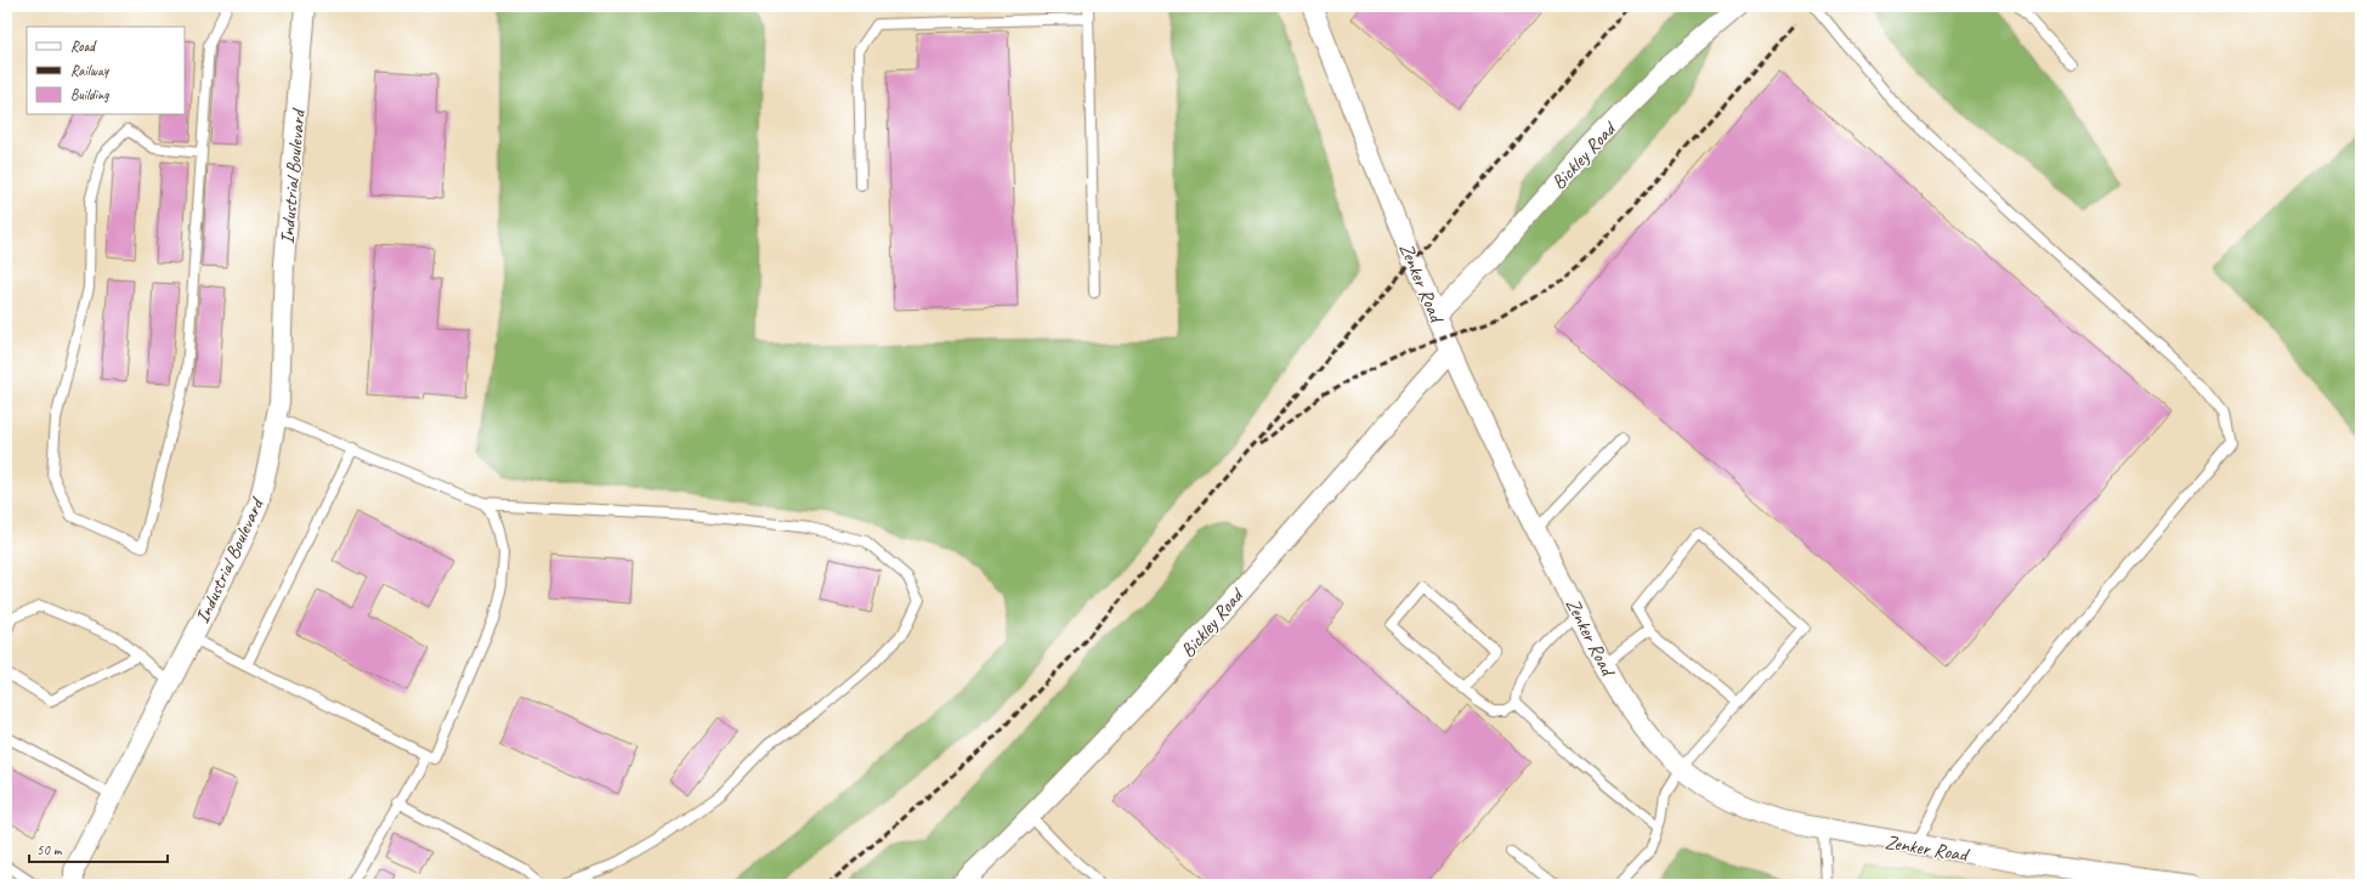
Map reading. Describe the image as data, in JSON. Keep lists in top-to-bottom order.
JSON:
{
  "streets": {
    "street": ["Bickley Road", "Industrial Boulevard", "Zenker Road"]
  },
  "crossings": [
    ["Bickley Road", "Zenker Road"]
  ],
  "legend": ["Road", "Railway", "Building"],
  "scale_bar": "50 m"
}
